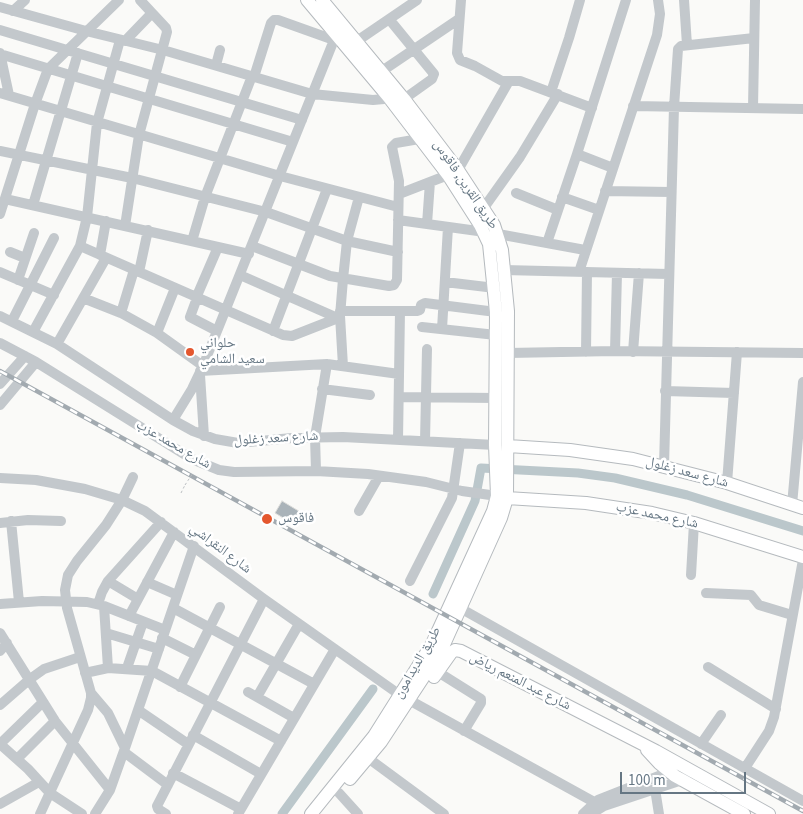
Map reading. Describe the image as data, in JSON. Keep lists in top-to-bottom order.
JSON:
{
  "streets": {
    "main road": [
      "طريق القرين, فاقوس",
      "شارع سعد زغلول",
      "شارع محمد عزب",
      "طريق الديدامون",
      "شارع عبد المنعم رياض"
    ],
    "street": ["شارع النقراشي"]
  },
  "crossings": [
    ["طريق القرين, فاقوس", "شارع سعد زغلول"],
    ["طريق القرين, فاقوس", "شارع محمد عزب"],
    ["طريق القرين, فاقوس", "طريق الديدامون"],
    ["شارع محمد عزب", "طريق الديدامون"],
    ["شارع النقراشي", "طريق الديدامون"],
    ["شارع النقراشي", "شارع عبد المنعم رياض"],
    ["طريق الديدامون", "شارع عبد المنعم رياض"]
  ],
  "places": ["حلواني سعيد الشامي", "فاقوس"],
  "scale_bar": "100 m"
}
